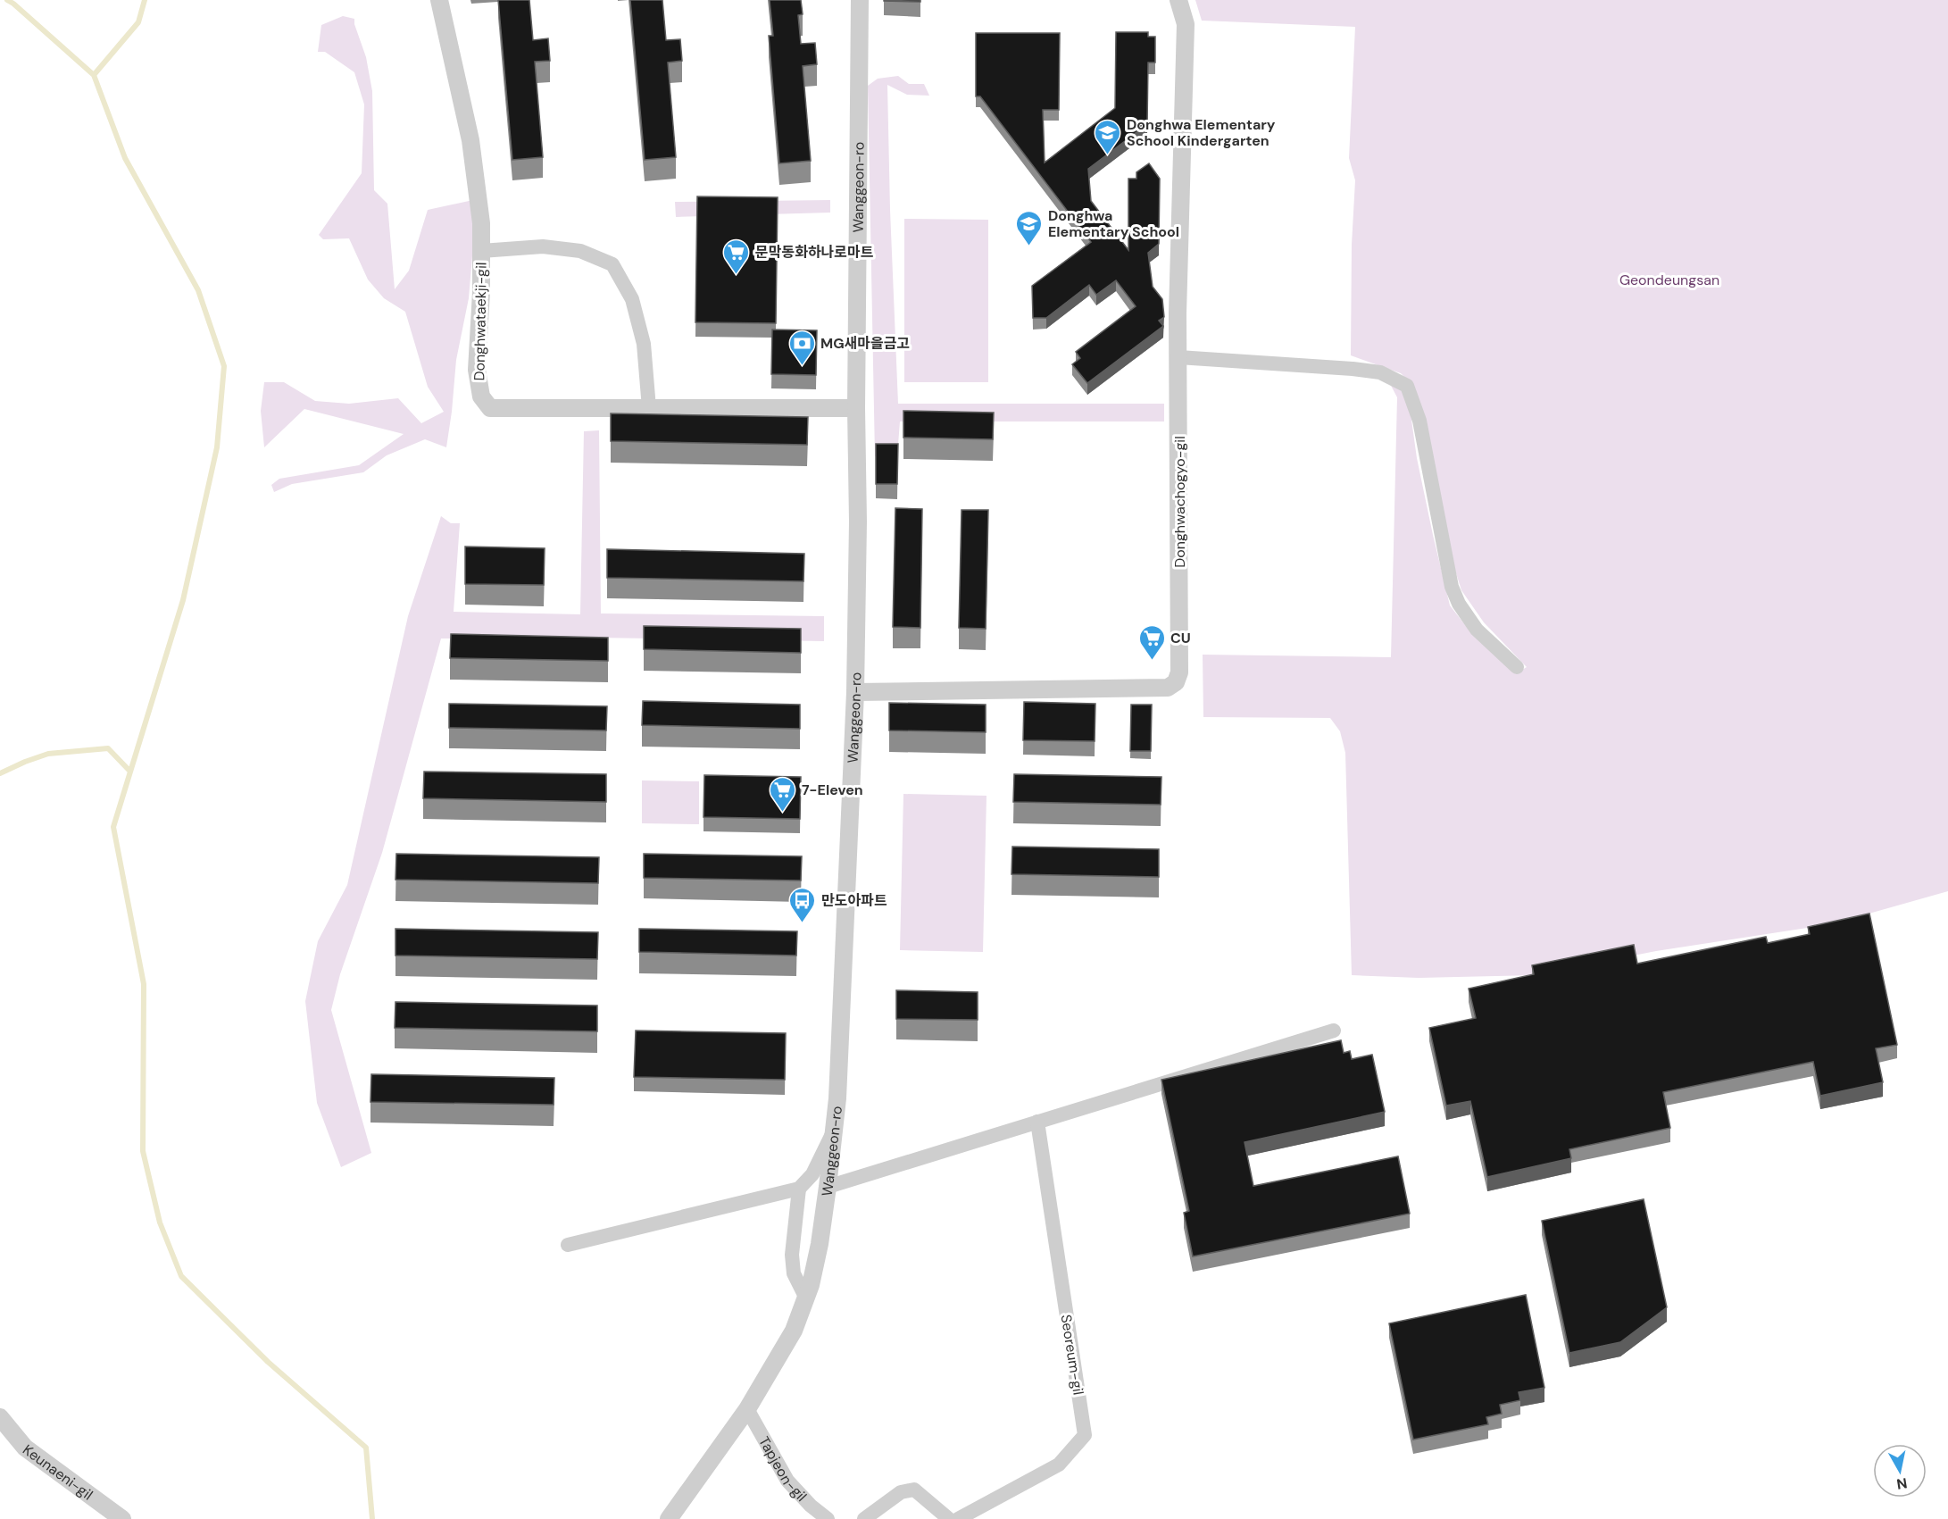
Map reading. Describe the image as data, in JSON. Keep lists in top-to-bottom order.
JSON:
{
  "streets": {
    "street": [
      "Wanggeon-ro",
      "Donghwataekji-gil",
      "Donghwachogyo-gil",
      "Seoreum-gil",
      "Tapjeon-gil",
      "Keunaeni-gil"
    ]
  },
  "crossings": [
    ["Wanggeon-ro", "Donghwataekji-gil"],
    ["Wanggeon-ro", "Donghwachogyo-gil"],
    ["Wanggeon-ro", "Tapjeon-gil"]
  ],
  "parks": ["Geondeungsan"],
  "places": {
    "school or university": ["Donghwa Elementary School Kindergarten", "Donghwa Elementary School"],
    "supermarket": ["문막동화하나로마트", "CU", "7-Eleven"],
    "bank": ["MG새마을금고"],
    "bus stop": ["만도아파트"]
  },
  "north": "bottom"
}
